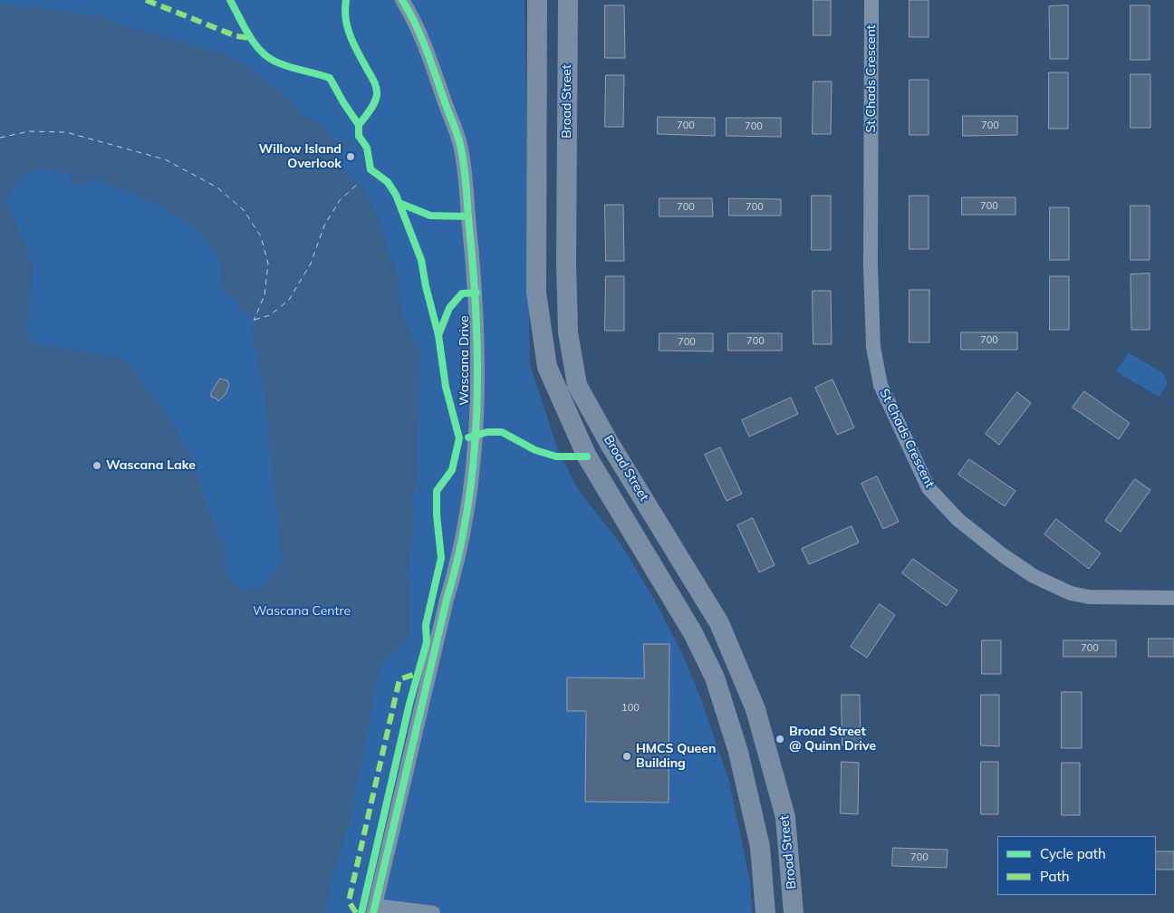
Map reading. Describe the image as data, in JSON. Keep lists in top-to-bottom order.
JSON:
{
  "streets": {
    "main road": ["Broad Street"],
    "street": ["St Chads Crescent", "Wascana Drive"]
  },
  "parks": ["Wascana Centre"],
  "places": [
    "Willow Island Overlook",
    "Wascana Lake",
    "Broad Street @ Quinn Drive",
    "HMCS Queen Building"
  ],
  "house_numbers": [
    "700",
    "700",
    "700",
    "700",
    "700",
    "700",
    "700",
    "700",
    "700",
    "700",
    "100",
    "700"
  ],
  "legend": ["Cycle path", "Path"]
}
